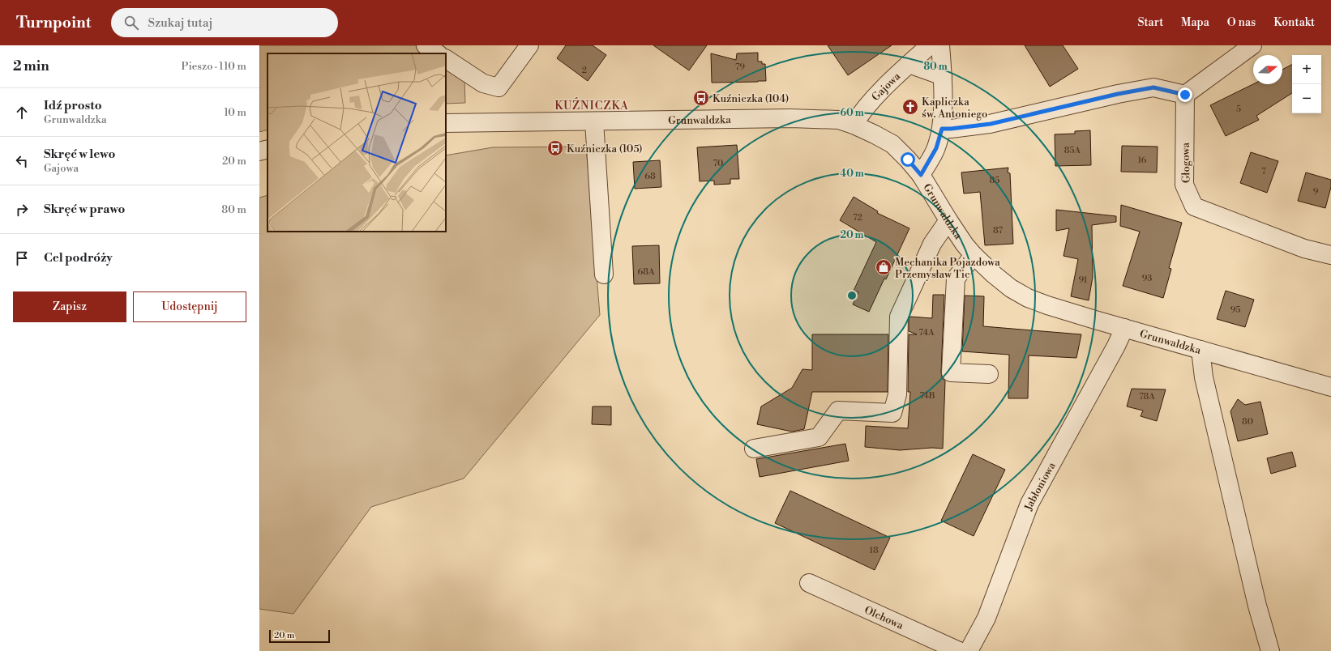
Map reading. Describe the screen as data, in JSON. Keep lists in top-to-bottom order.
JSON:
{
  "streets": {
    "street": [
      "Gajowa",
      "Grunwaldzka",
      "Głogowa",
      "Jabłoniowa",
      "Olchowa"
    ]
  },
  "crossings": [
    ["Gajowa", "Grunwaldzka"],
    ["Grunwaldzka", "Jabłoniowa"]
  ],
  "districts": ["KUŹNICZKA"],
  "places": {
    "bus stop": ["Kuźniczka (104)", "Kuźniczka (105)"],
    "church": ["Kapliczka św. Antoniego"],
    "shop": ["Mechanika Pojazdowa Przemysław Tic"]
  },
  "house_numbers": [
    "79",
    "2",
    "5",
    "85A",
    "16",
    "70",
    "7",
    "68",
    "85",
    "9",
    "72",
    "87",
    "68A",
    "93",
    "91",
    "95",
    "74A",
    "74B",
    "78A",
    "80",
    "18"
  ],
  "scale_bar": "20 m",
  "north": "right",
  "page": {
    "header": "Turnpoint",
    "search": "Szukaj tutaj",
    "nav": [
      "Start",
      "Mapa",
      "O nas",
      "Kontakt"
    ],
    "heading": ["2 min", "Pieszo · 110 m"],
    "map_buttons": ["+", "−"],
    "list": [
      ["Idź prosto", "Grunwaldzka", "10 m"],
      ["Skręć w lewo", "Gajowa", "20 m"],
      ["Skręć w prawo", "80 m"],
      "Cel podróży"
    ],
    "buttons": ["Zapisz", "Udostępnij"],
    "scale": "20 m"
  },
  "rings": [
    "80 m",
    "60 m",
    "40 m",
    "20 m"
  ]
}
